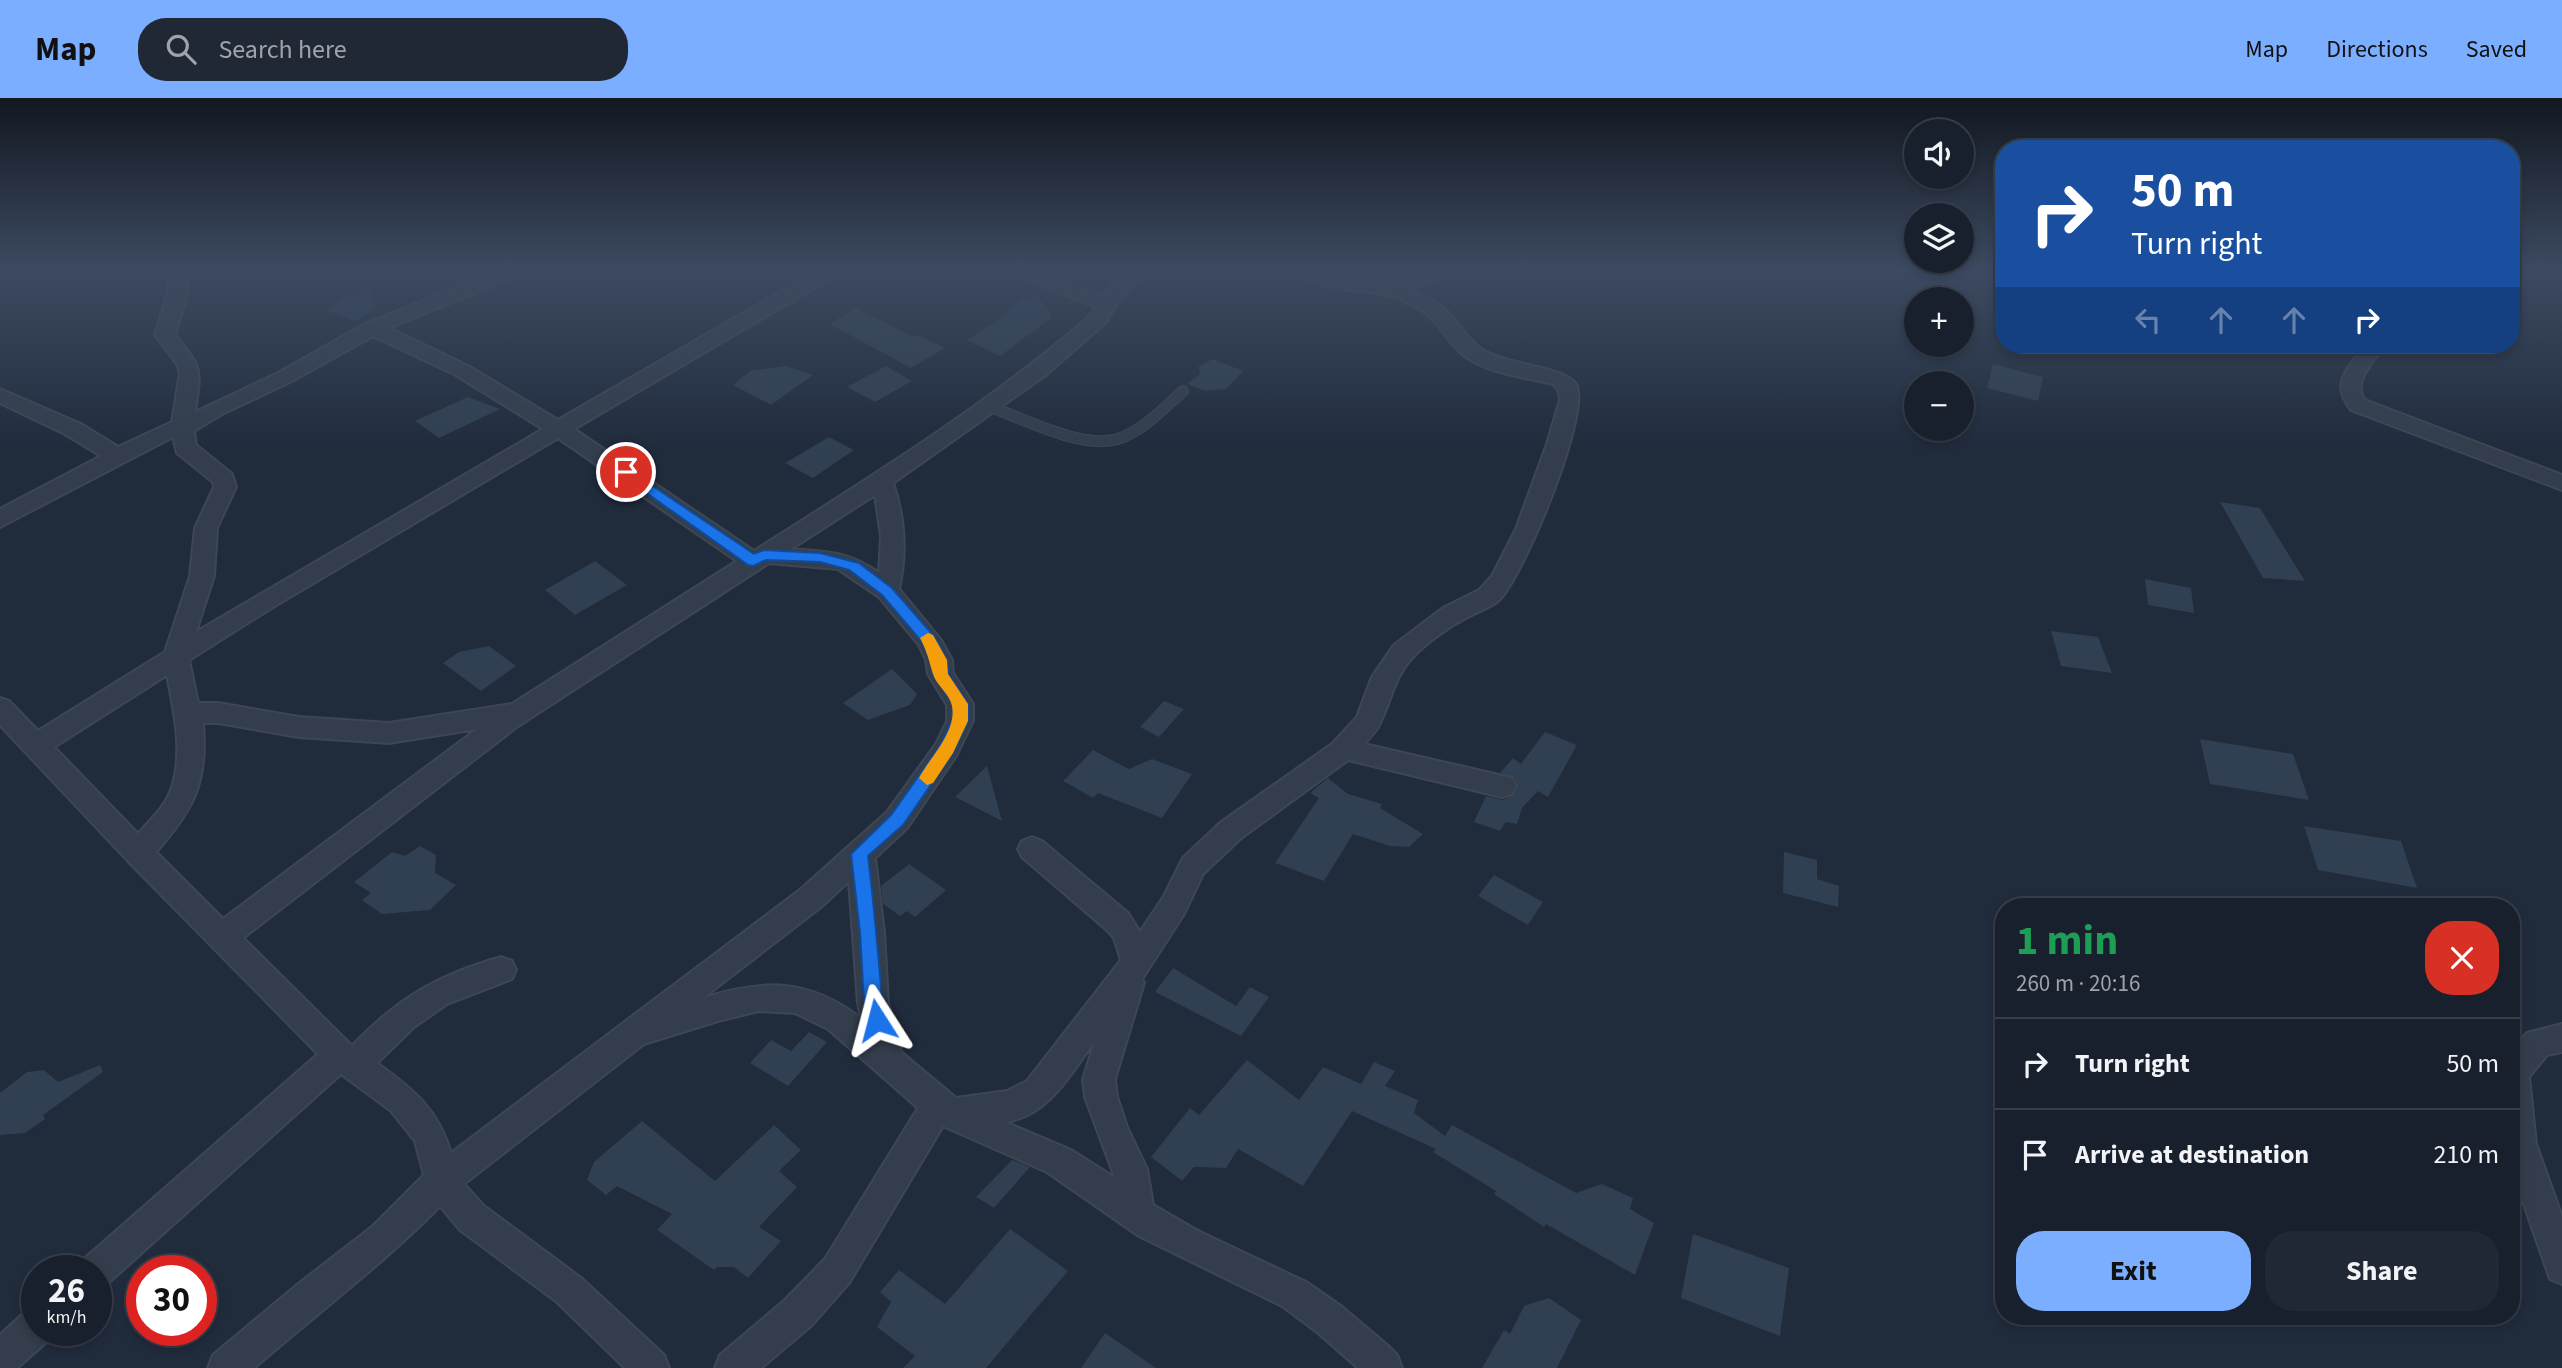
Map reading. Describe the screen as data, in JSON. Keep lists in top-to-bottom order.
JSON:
{
  "page": {
    "header": "Map",
    "search": "Search here",
    "nav": ["Map", "Directions", "Saved"],
    "map_buttons": ["+", "−"],
    "turn": ["50 m", "Turn right"],
    "heading": ["1 min", "260 m · 20:16"],
    "list": [
      {
        "name": "Turn right",
        "value": "50 m"
      },
      {
        "name": "Arrive at destination",
        "value": "210 m"
      }
    ],
    "buttons": ["Exit", "Share"],
    "speed": "26 km/h",
    "limit": "30"
  }
}
